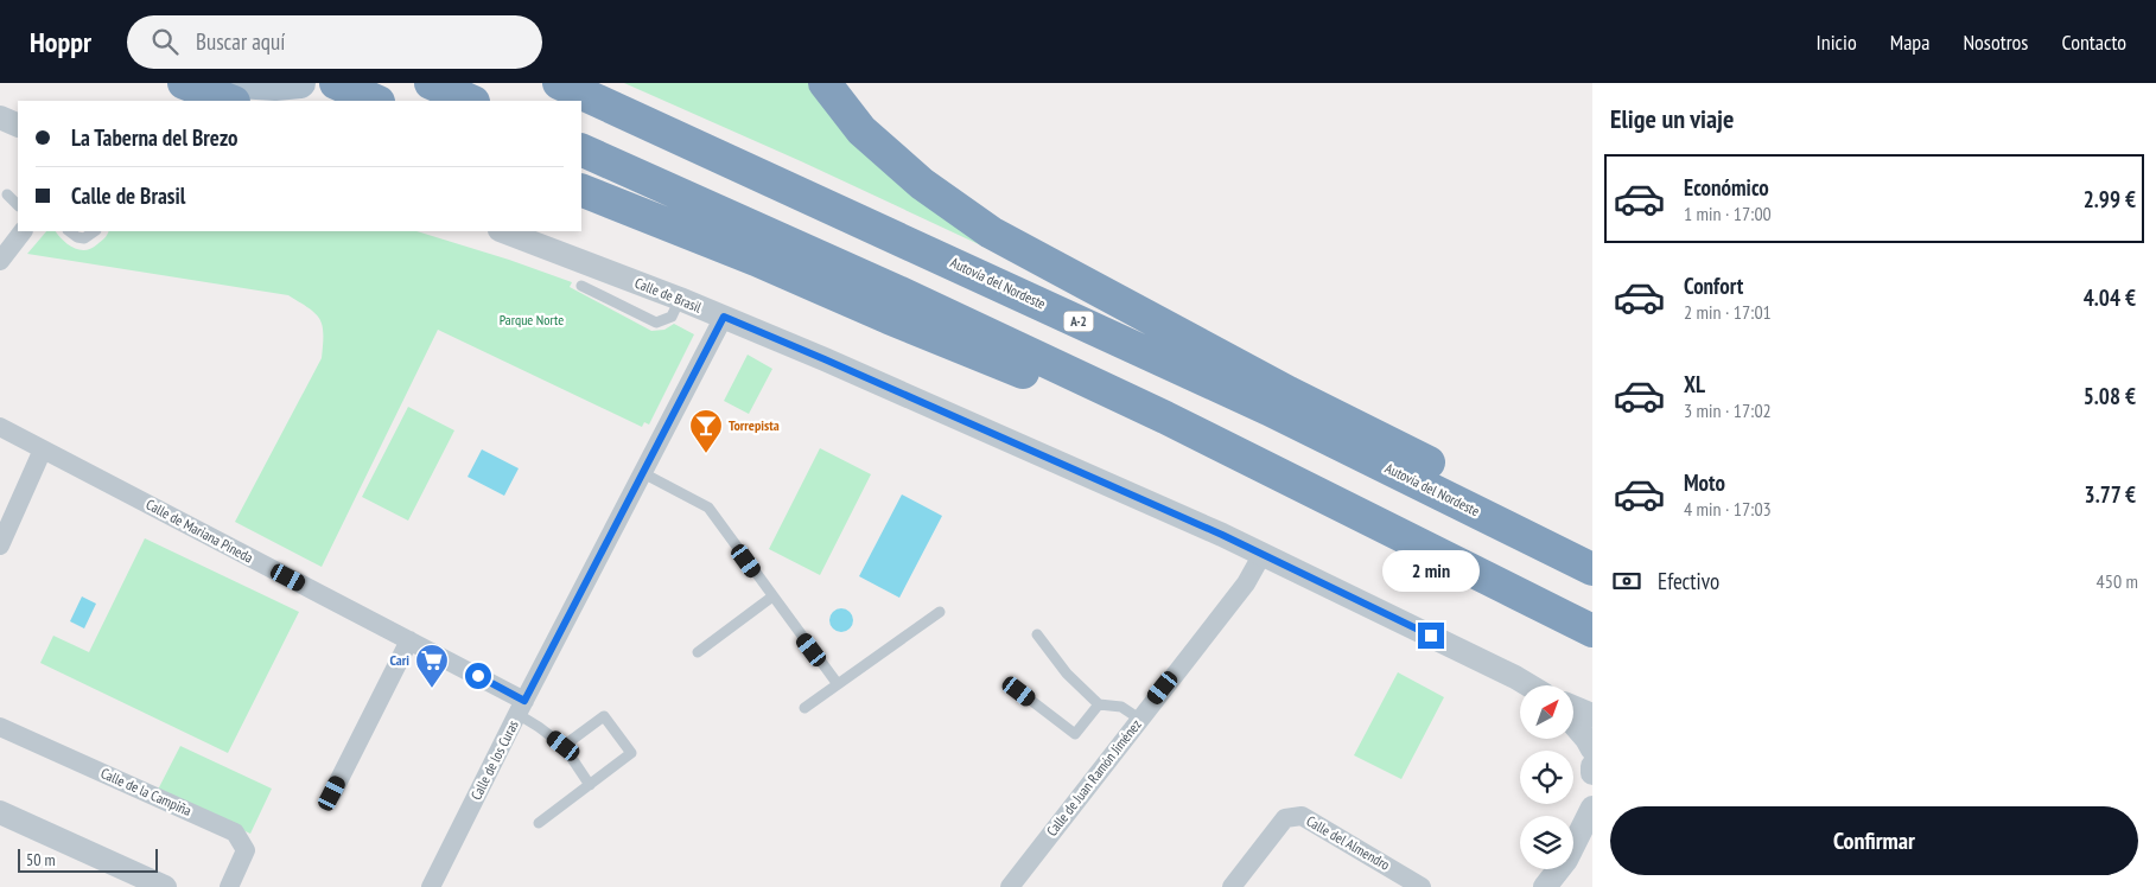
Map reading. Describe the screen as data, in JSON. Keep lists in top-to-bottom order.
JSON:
{
  "streets": {
    "highway": ["Autovía del Nordeste", "A-2"],
    "street": [
      "Calle de Brasil",
      "Calle de Mariana Pineda",
      "Calle de los Curas",
      "Calle de Juan Ramón Jiménez",
      "Calle de la Campiña",
      "Calle del Almendro"
    ]
  },
  "crossings": [
    ["Calle de Brasil", "Calle de los Curas"],
    ["Calle de Brasil", "Calle de Juan Ramón Jiménez"],
    ["Calle de Mariana Pineda", "Calle de los Curas"]
  ],
  "parks": ["Parque Norte"],
  "places": {
    "bar": ["Torrepista"],
    "supermarket": ["Cari"]
  },
  "scale_bar": "50 m",
  "north": "top right",
  "page": {
    "header": "Hoppr",
    "search": "Buscar aquí",
    "nav": [
      "Inicio",
      "Mapa",
      "Nosotros",
      "Contacto"
    ],
    "heading": "Elige un viaje",
    "banner": ["La Taberna del Brezo", "Calle de Brasil"],
    "list": [
      {
        "name": "Económico",
        "note": "1 min · 17:00",
        "value": "2.99 €"
      },
      {
        "name": "Confort",
        "note": "2 min · 17:01",
        "value": "4.04 €"
      },
      {
        "name": "XL",
        "note": "3 min · 17:02",
        "value": "5.08 €"
      },
      {
        "name": "Moto",
        "note": "4 min · 17:03",
        "value": "3.77 €"
      }
    ],
    "pay": ["Efectivo", "450 m"],
    "bubble": "2 min",
    "buttons": "Confirmar",
    "scale": "50 m"
  }
}
